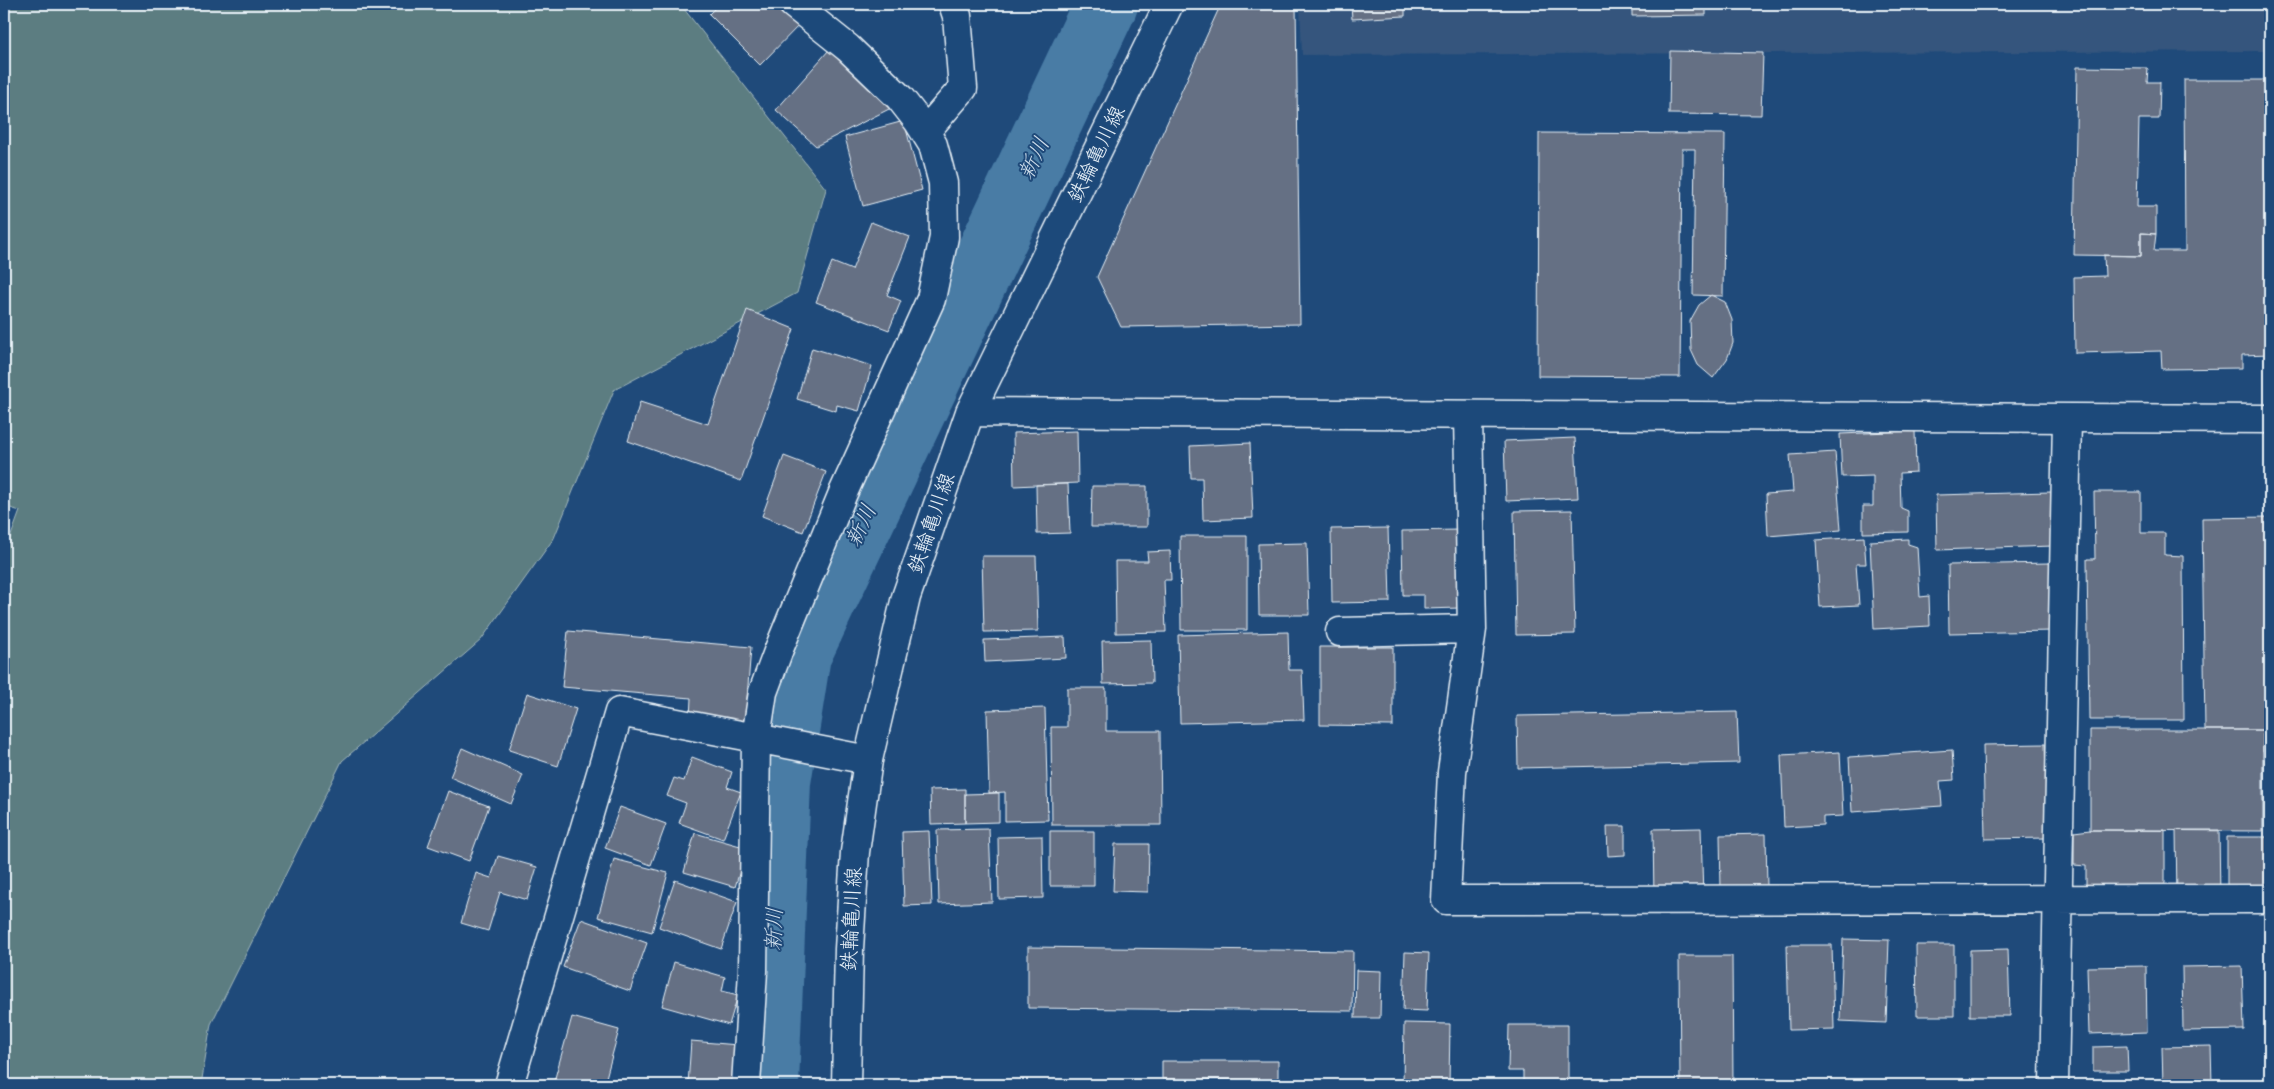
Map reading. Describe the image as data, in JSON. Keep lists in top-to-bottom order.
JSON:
{
  "streets": {
    "street": ["鉄輪亀川線"]
  },
  "water": ["新川"]
}
